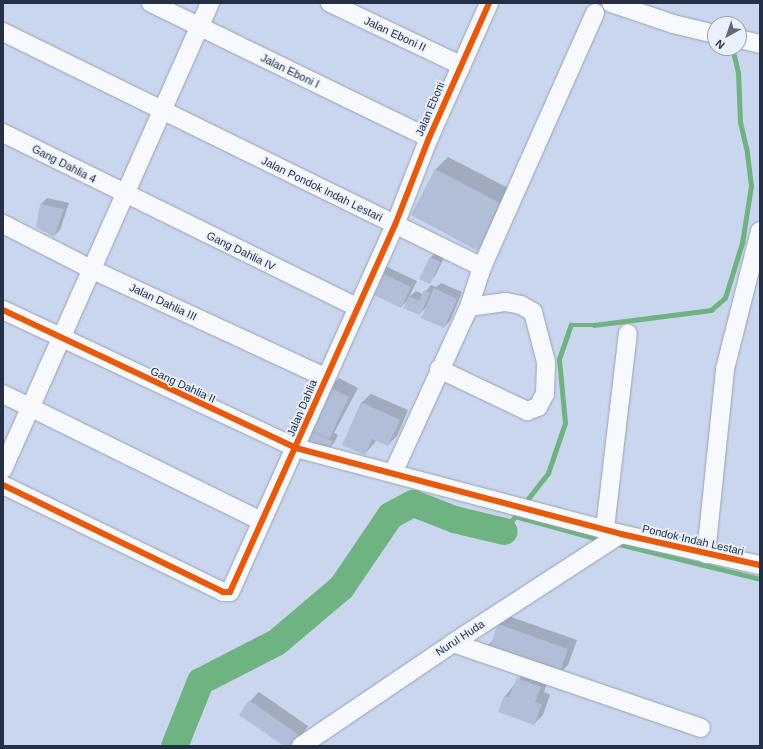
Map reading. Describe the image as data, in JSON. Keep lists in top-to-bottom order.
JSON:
{
  "streets": {
    "street": [
      "Jalan Eboni II",
      "Jalan Eboni I",
      "Jalan Eboni",
      "Gang Dahlia 4",
      "Jalan Pondok Indah Lestari",
      "Gang Dahlia IV",
      "Jalan Dahlia III",
      "Gang Dahlia II",
      "Jalan Dahlia",
      "Pondok Indah Lestari",
      "Nurul Huda"
    ]
  },
  "crossings": [
    ["Jalan Eboni II", "Jalan Eboni"],
    ["Jalan Eboni I", "Jalan Eboni"],
    ["Jalan Eboni", "Jalan Pondok Indah Lestari"],
    ["Jalan Eboni", "Jalan Dahlia"],
    ["Gang Dahlia 4", "Gang Dahlia IV"],
    ["Jalan Pondok Indah Lestari", "Jalan Dahlia"],
    ["Gang Dahlia IV", "Jalan Dahlia"],
    ["Jalan Dahlia III", "Jalan Dahlia"],
    ["Gang Dahlia II", "Jalan Dahlia"],
    ["Gang Dahlia II", "Pondok Indah Lestari"],
    ["Pondok Indah Lestari", "Nurul Huda"]
  ],
  "north": "bottom left"
}
